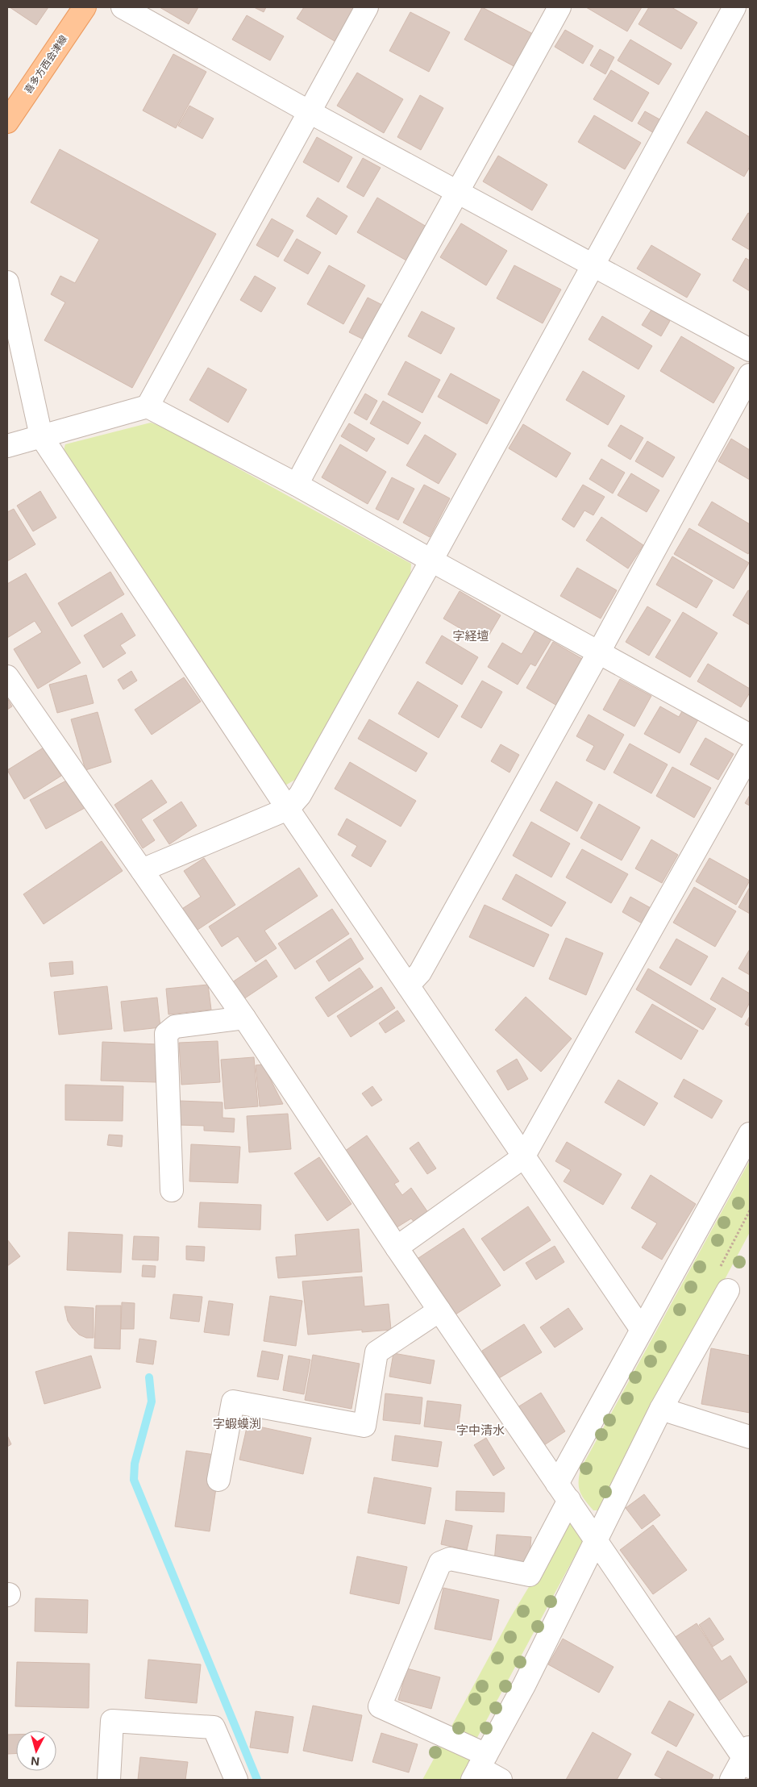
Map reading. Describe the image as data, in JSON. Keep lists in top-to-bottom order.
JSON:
{
  "streets": {
    "main road": ["喜多方西会津線"]
  },
  "districts": ["字経壇", "字蝦蟆渕", "字中清水"],
  "north": "bottom"
}
